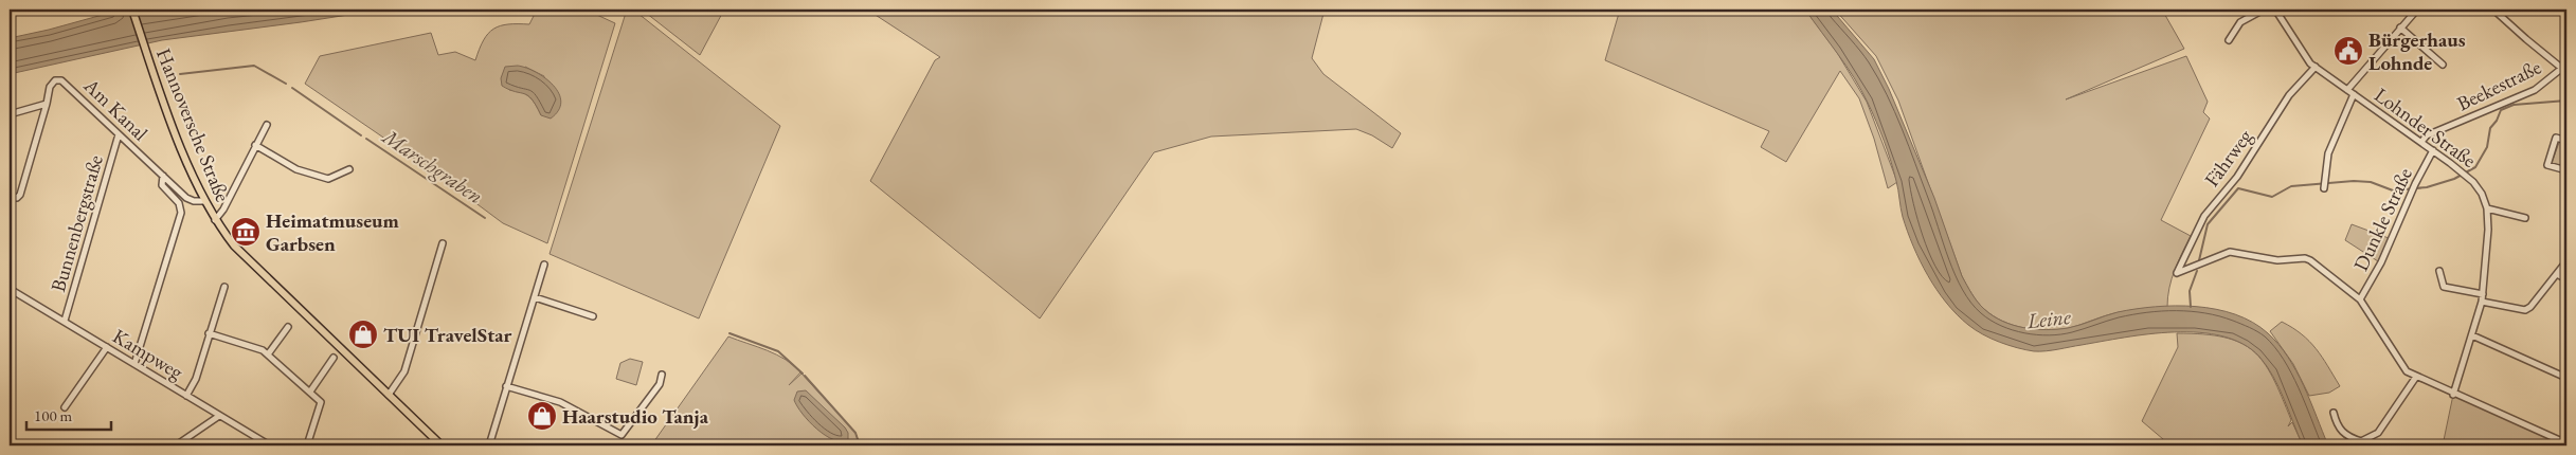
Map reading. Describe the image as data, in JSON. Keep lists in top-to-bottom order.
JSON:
{
  "streets": {
    "main road": ["Hannoversche Straße"],
    "street": [
      "Beekestraße",
      "Am Kanal",
      "Lohnder Straße",
      "Fährweg",
      "Dunkle Straße",
      "Bunnenbergstraße",
      "Kampweg"
    ]
  },
  "crossings": [
    ["Beekestraße", "Lohnder Straße"],
    ["Am Kanal", "Hannoversche Straße"],
    ["Am Kanal", "Bunnenbergstraße"],
    ["Lohnder Straße", "Fährweg"],
    ["Lohnder Straße", "Dunkle Straße"],
    ["Fährweg", "Dunkle Straße"],
    ["Bunnenbergstraße", "Kampweg"]
  ],
  "water": ["Marschgraben", "Leine"],
  "places": {
    "public building": ["Bürgerhaus Lohnde"],
    "museum": ["Heimatmuseum Garbsen"],
    "shop": ["TUI TravelStar", "Haarstudio Tanja"]
  },
  "scale_bar": "100 m"
}
